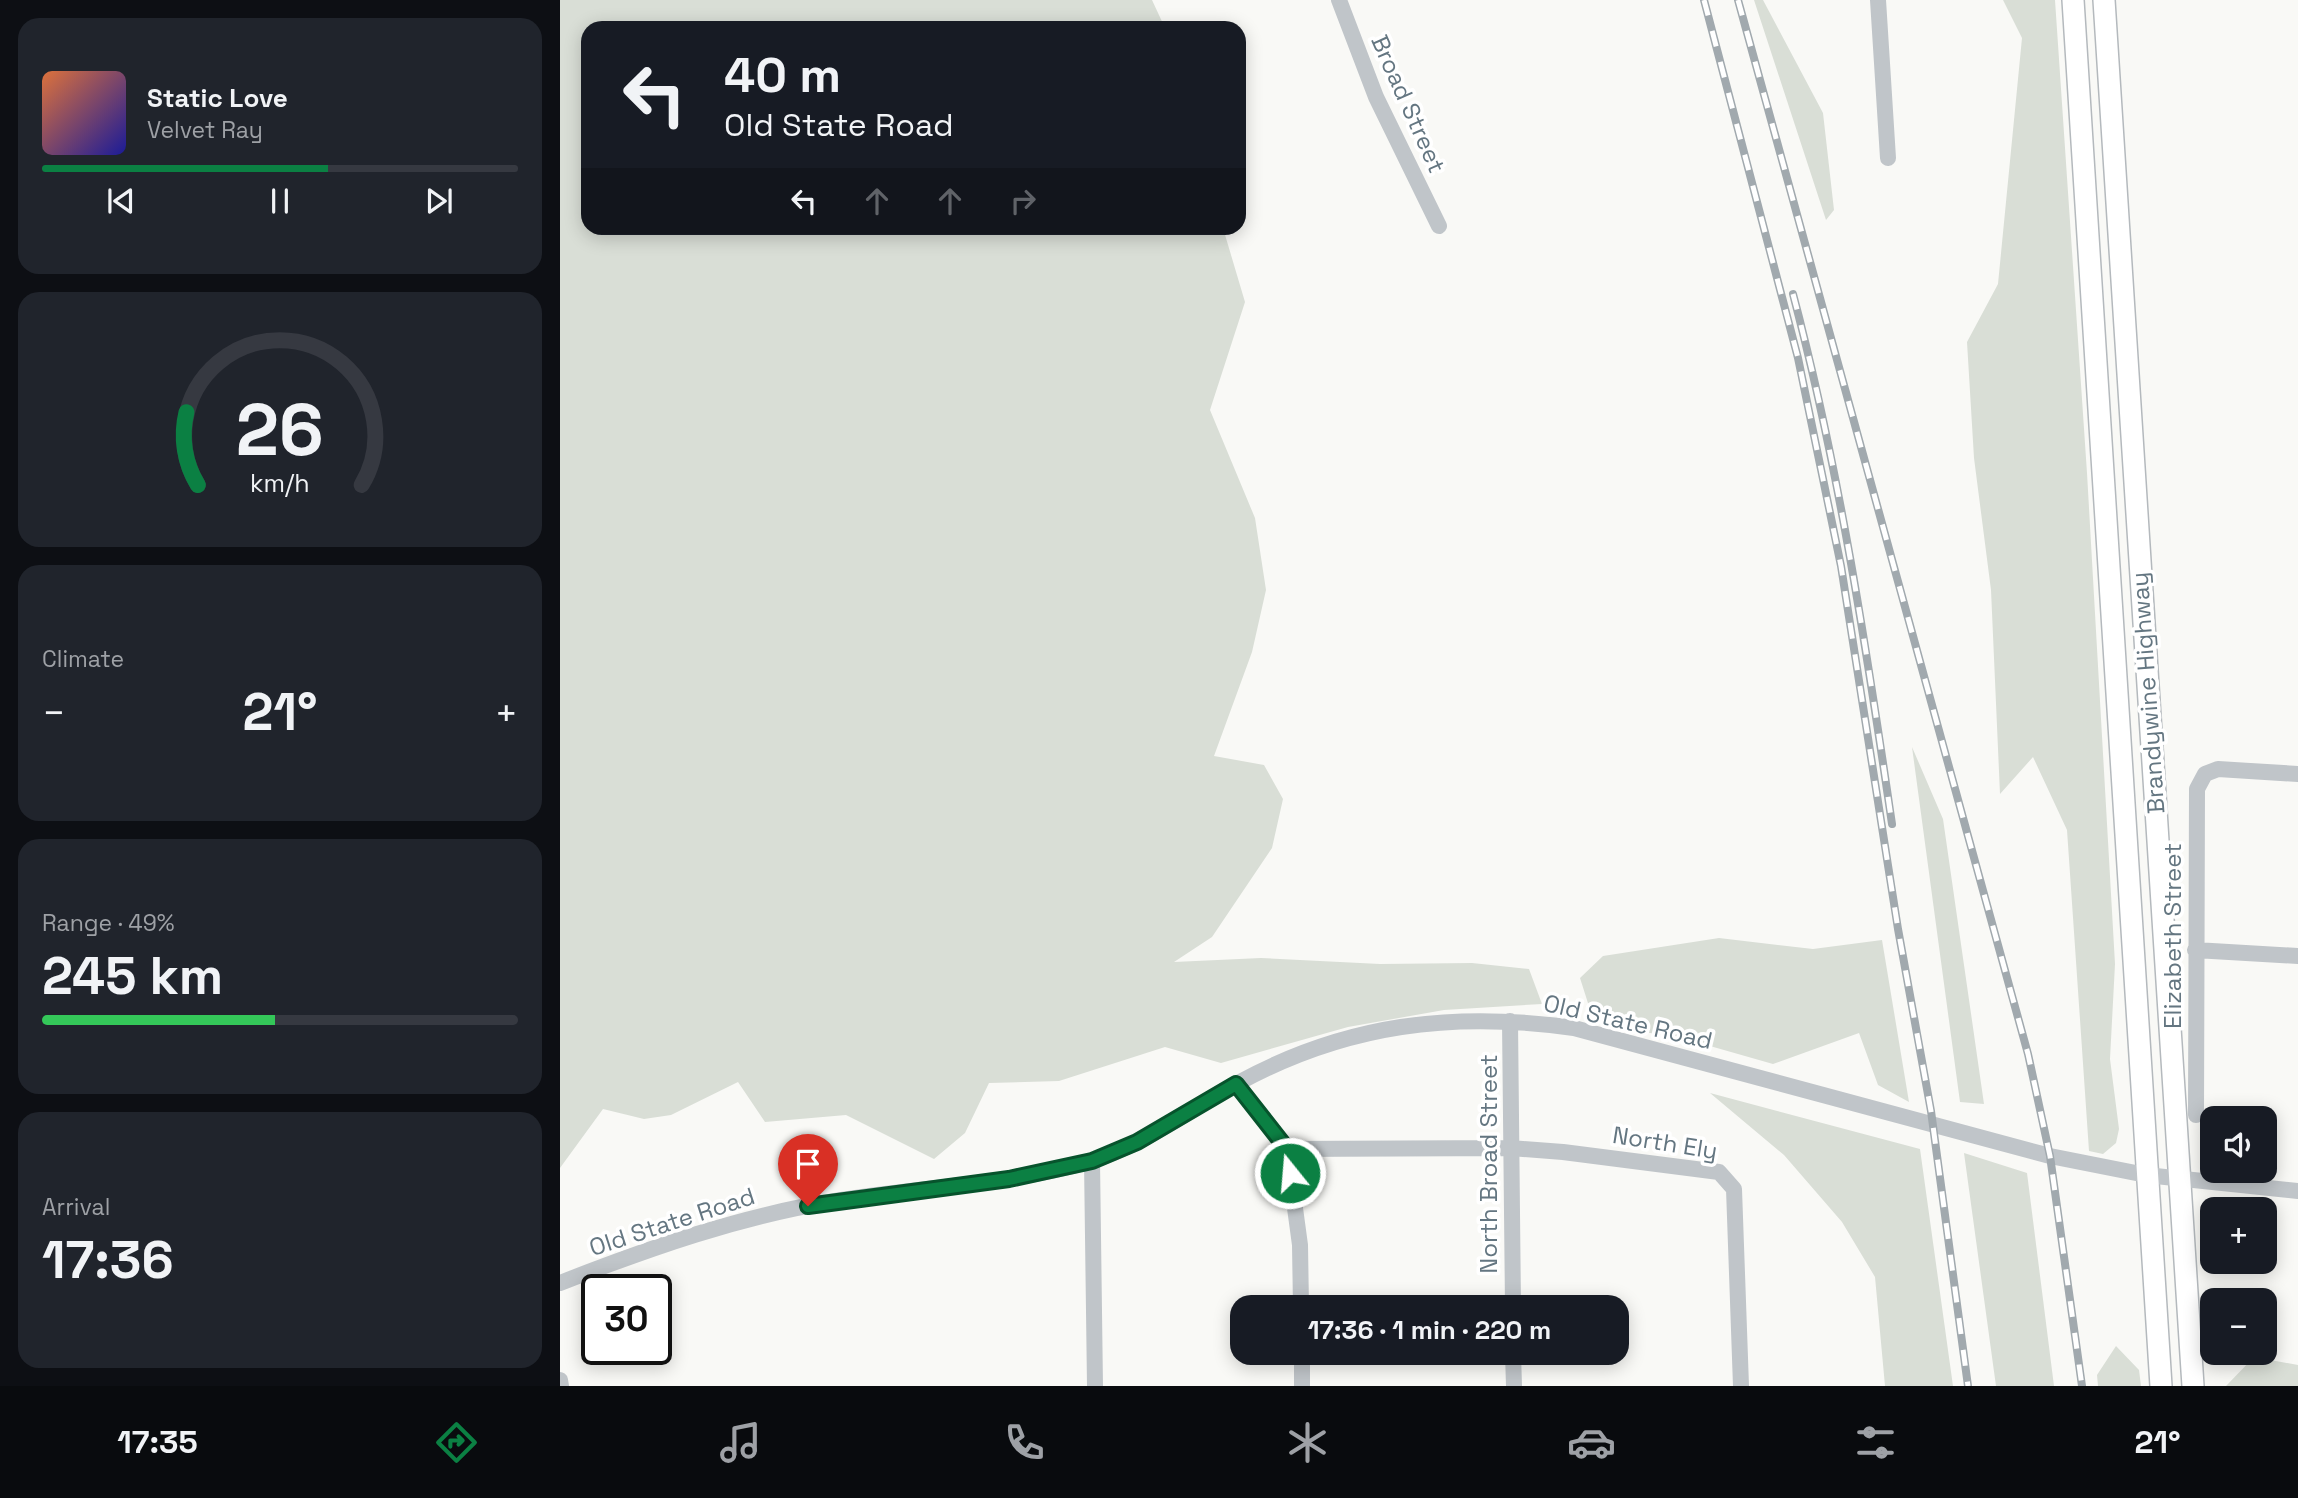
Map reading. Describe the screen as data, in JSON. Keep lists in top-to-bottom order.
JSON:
{
  "streets": {
    "main road": ["Brandywine Highway"],
    "street": [
      "Broad Street",
      "Elizabeth Street",
      "Old State Road",
      "North Ely",
      "North Broad Street"
    ]
  },
  "crossings": [
    ["Brandywine Highway", "Old State Road"],
    ["Old State Road", "North Broad Street"],
    ["North Ely", "North Broad Street"]
  ],
  "page": {
    "turn": ["40 m", "Old State Road"],
    "song": ["Static Love", "Velvet Ray"],
    "tile": [
      "Climate",
      ["Range · 49%", "245 km"],
      ["Arrival", "17:36"]
    ],
    "heat": ["−", "21°", "+"],
    "map_buttons": ["+", "−"],
    "limit": "30",
    "trip": "17:36 · 1 min · 220 m",
    "tabs": ["17:35", "21°"],
    "gauge": ["26", "km/h"]
  }
}
